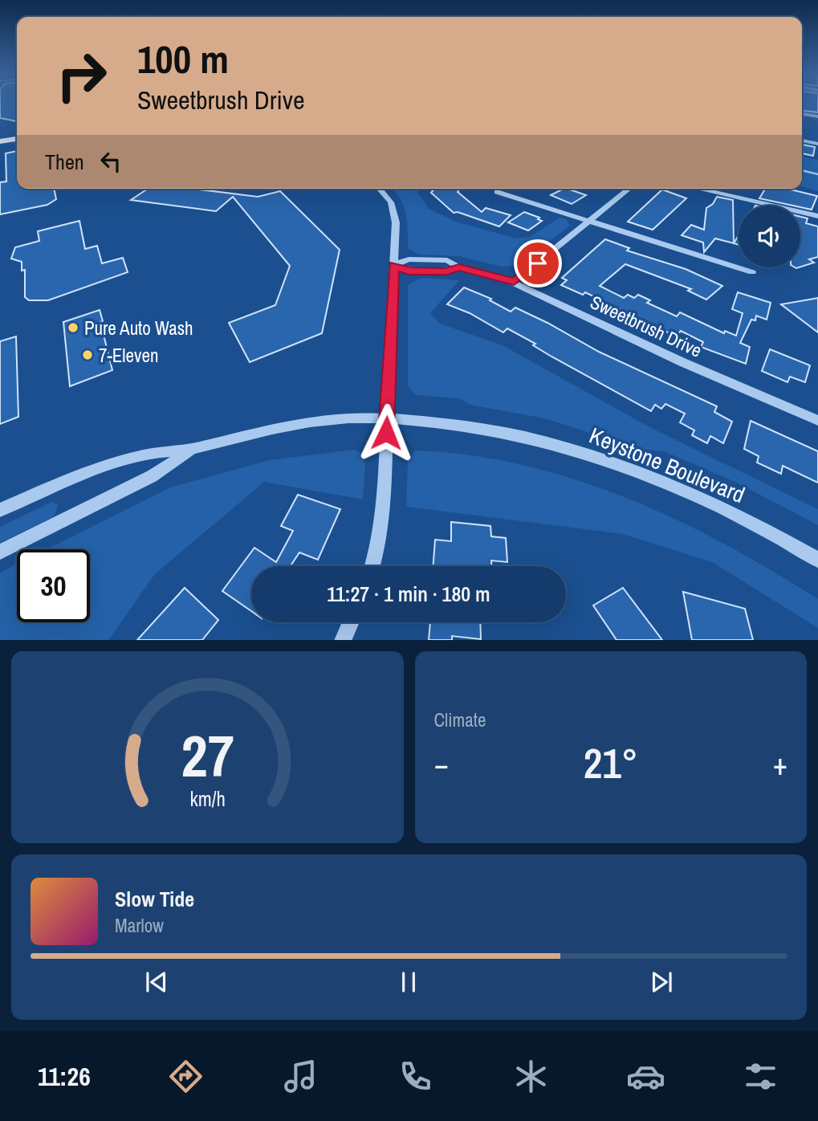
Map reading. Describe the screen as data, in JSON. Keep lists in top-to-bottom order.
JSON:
{
  "streets": {
    "street": ["Sweetbrush Drive", "Keystone Boulevard"]
  },
  "places": ["Pure Auto Wash", "7-Eleven"],
  "page": {
    "turn": ["100 m", "Sweetbrush Drive"],
    "then": "Then",
    "limit": "30",
    "trip": "11:27 · 1 min · 180 m",
    "tile": "Climate",
    "heat": ["−", "21°", "+"],
    "song": ["Slow Tide", "Marlow"],
    "tabs": "11:26",
    "gauge": ["27", "km/h"]
  }
}
